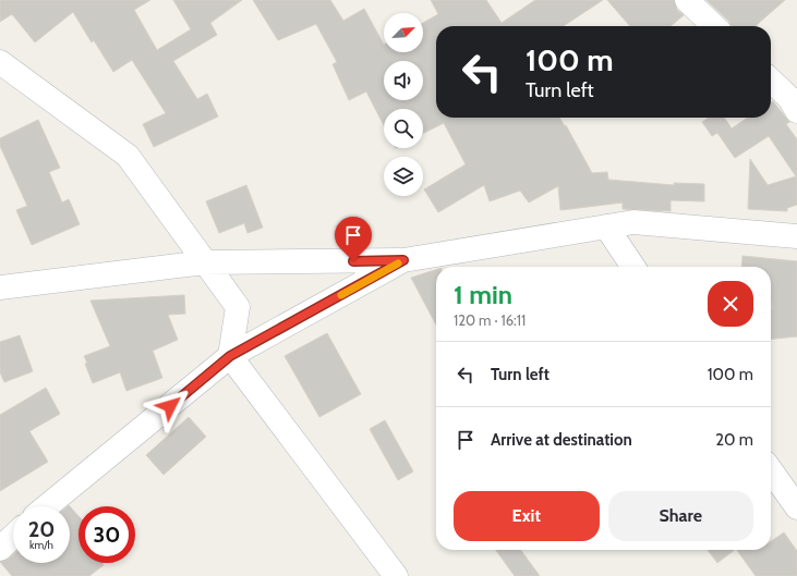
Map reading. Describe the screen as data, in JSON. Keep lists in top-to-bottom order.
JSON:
{
  "north": "top right",
  "page": {
    "turn": ["100 m", "Turn left"],
    "heading": ["1 min", "120 m · 16:11"],
    "list": [
      {
        "name": "Turn left",
        "value": "100 m"
      },
      {
        "name": "Arrive at destination",
        "value": "20 m"
      }
    ],
    "buttons": ["Exit", "Share"],
    "speed": "20 km/h",
    "limit": "30"
  }
}
